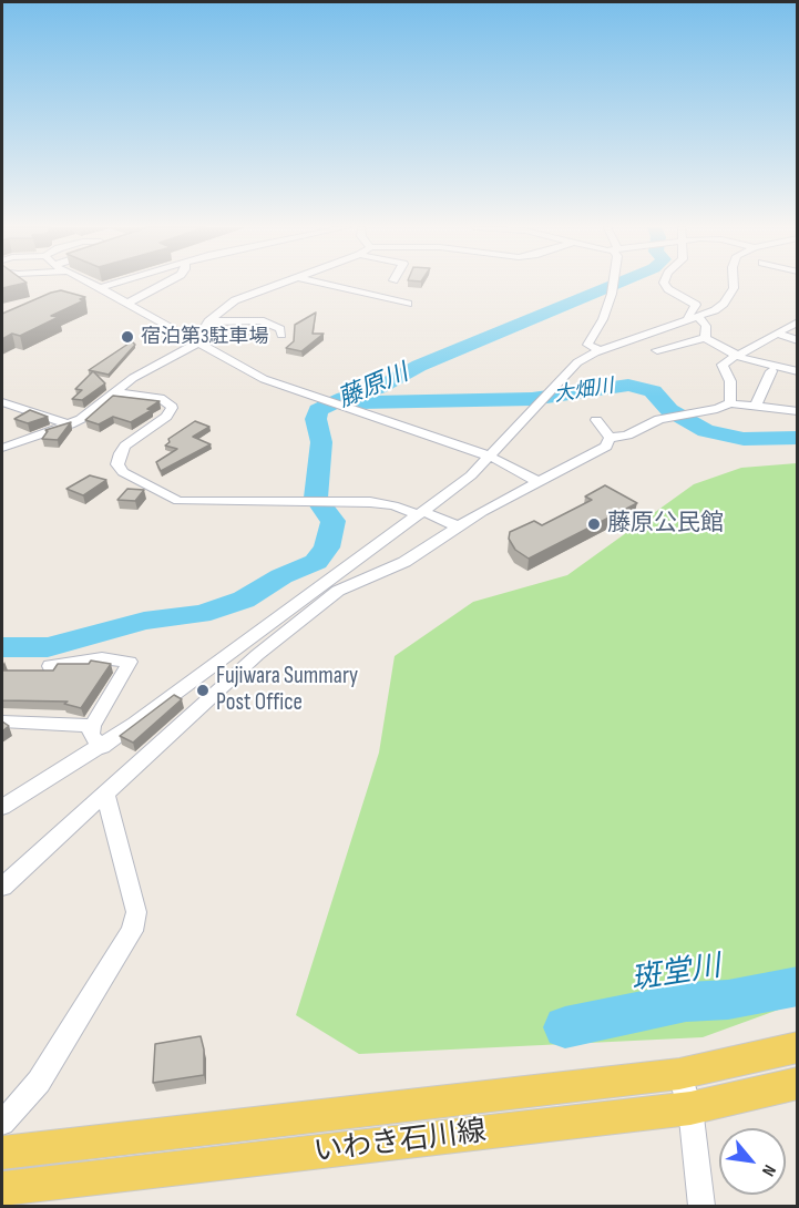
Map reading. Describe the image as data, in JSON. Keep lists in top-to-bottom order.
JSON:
{
  "streets": {
    "main road": ["いわき石川線"]
  },
  "water": ["藤原川", "大畑川", "斑堂川"],
  "places": ["宿泊第3駐車場", "藤原公民館", "Fujiwara Summary Post Office"],
  "north": "bottom right"
}
